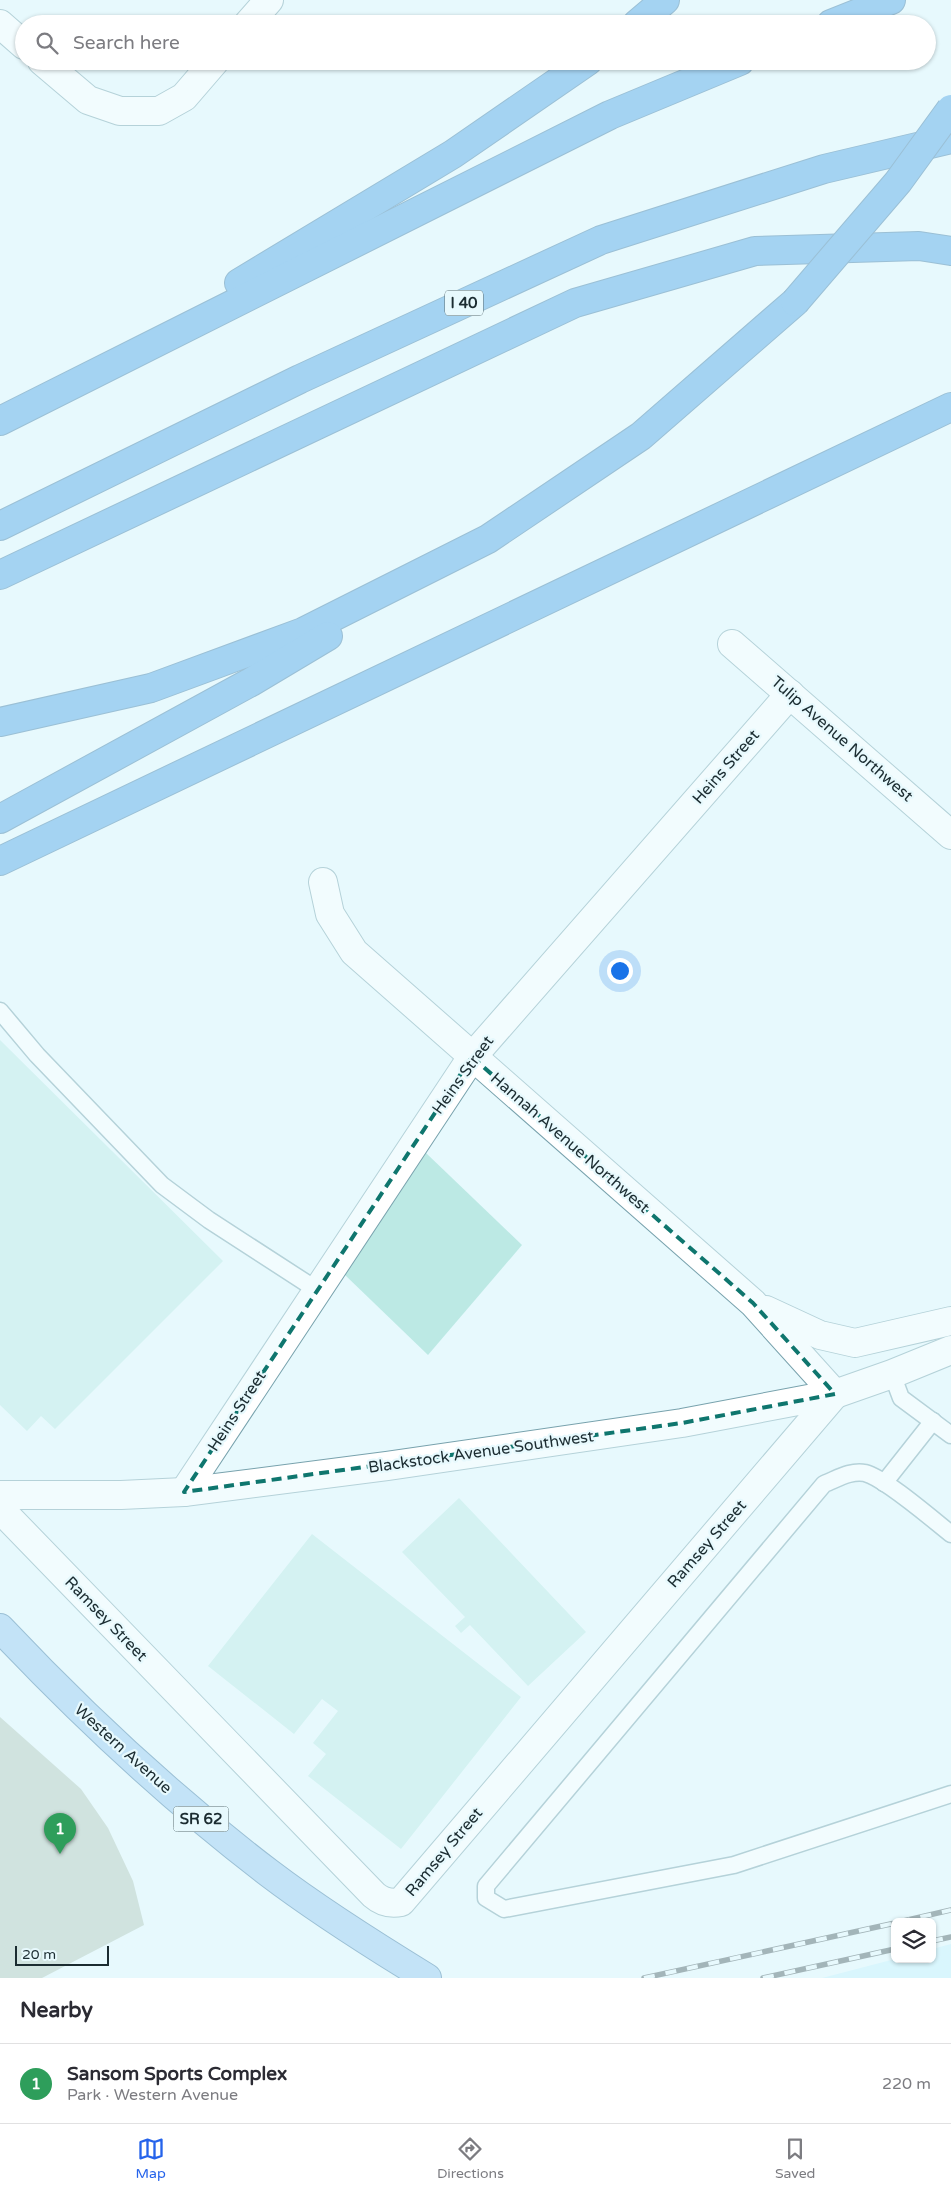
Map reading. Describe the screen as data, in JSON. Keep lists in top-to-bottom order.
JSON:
{
  "streets": {
    "highway": ["I 40"],
    "main road": ["Western Avenue", "SR 62"],
    "street": [
      "Tulip Avenue Northwest",
      "Heins Street",
      "Hannah Avenue Northwest",
      "Blackstock Avenue Southwest",
      "Ramsey Street"
    ]
  },
  "crossings": [
    ["Tulip Avenue Northwest", "Heins Street"],
    ["Heins Street", "Hannah Avenue Northwest"],
    ["Heins Street", "Blackstock Avenue Southwest"],
    ["Hannah Avenue Northwest", "Blackstock Avenue Southwest"],
    ["Hannah Avenue Northwest", "Ramsey Street"],
    ["Blackstock Avenue Southwest", "Ramsey Street"]
  ],
  "scale_bar": "20 m",
  "page": {
    "search": "Search here",
    "pins": "1",
    "scale": "20 m",
    "heading": "Nearby",
    "list": [
      {
        "mark": "1",
        "name": "Sansom Sports Complex",
        "note": "Park · Western Avenue",
        "value": "220 m"
      }
    ],
    "nav": ["Map", "Directions", "Saved"]
  }
}
